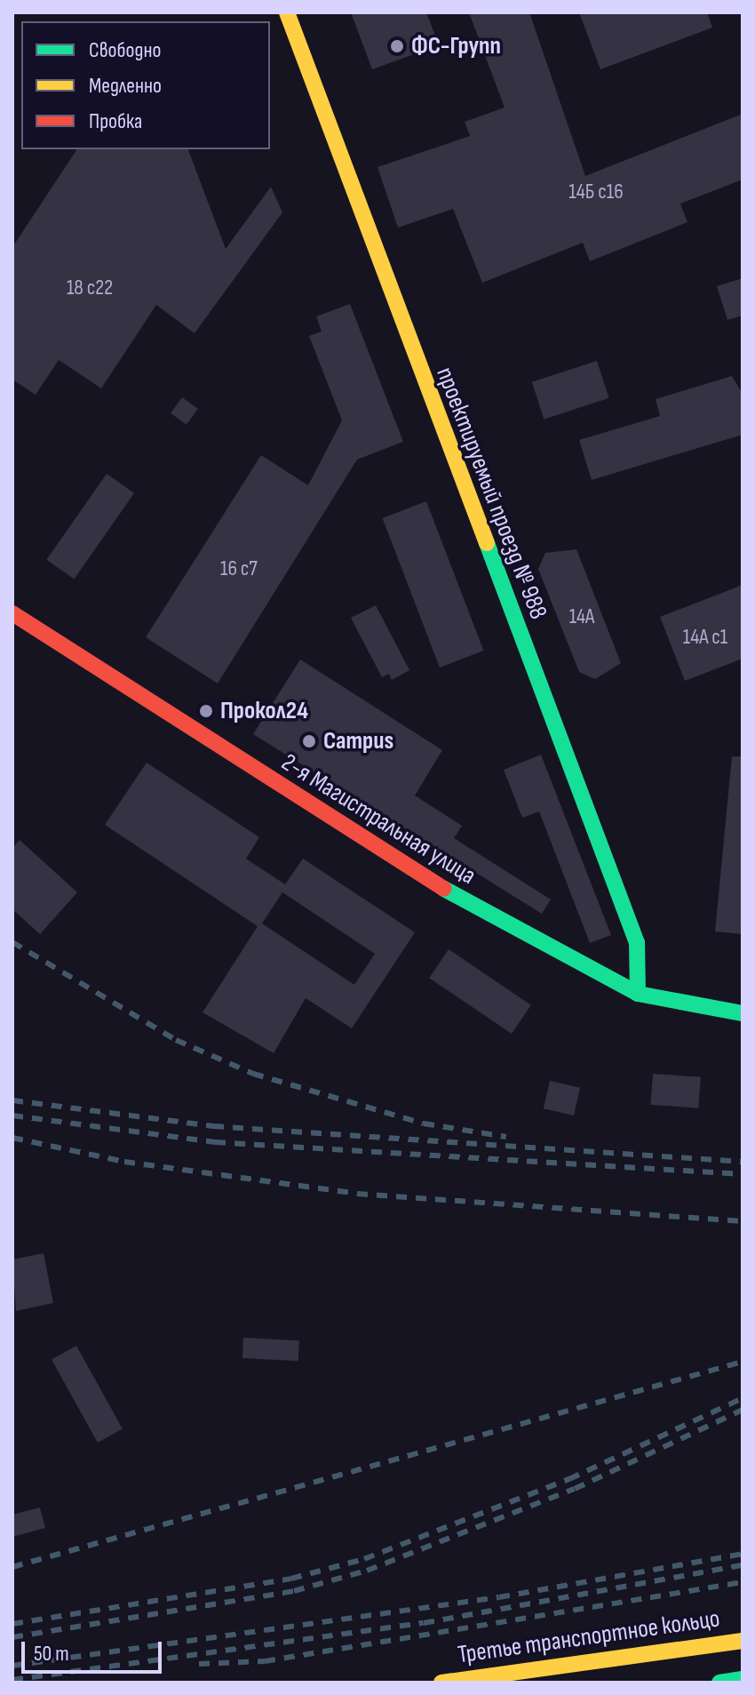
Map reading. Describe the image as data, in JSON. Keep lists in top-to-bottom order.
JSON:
{
  "streets": {
    "street": ["проектируемый проезд № 988", "2-я Магистральная улица", "Третье транспортное кольцо"]
  },
  "crossings": [
    ["проектируемый проезд № 988", "2-я Магистральная улица"]
  ],
  "places": ["ФС-Групп", "Прокол24", "Campus"],
  "house_numbers": [
    "14Б с16",
    "18 с22",
    "16 с7",
    "14А",
    "14А с1"
  ],
  "legend": ["Свободно", "Медленно", "Пробка"],
  "scale_bar": "50 m"
}
